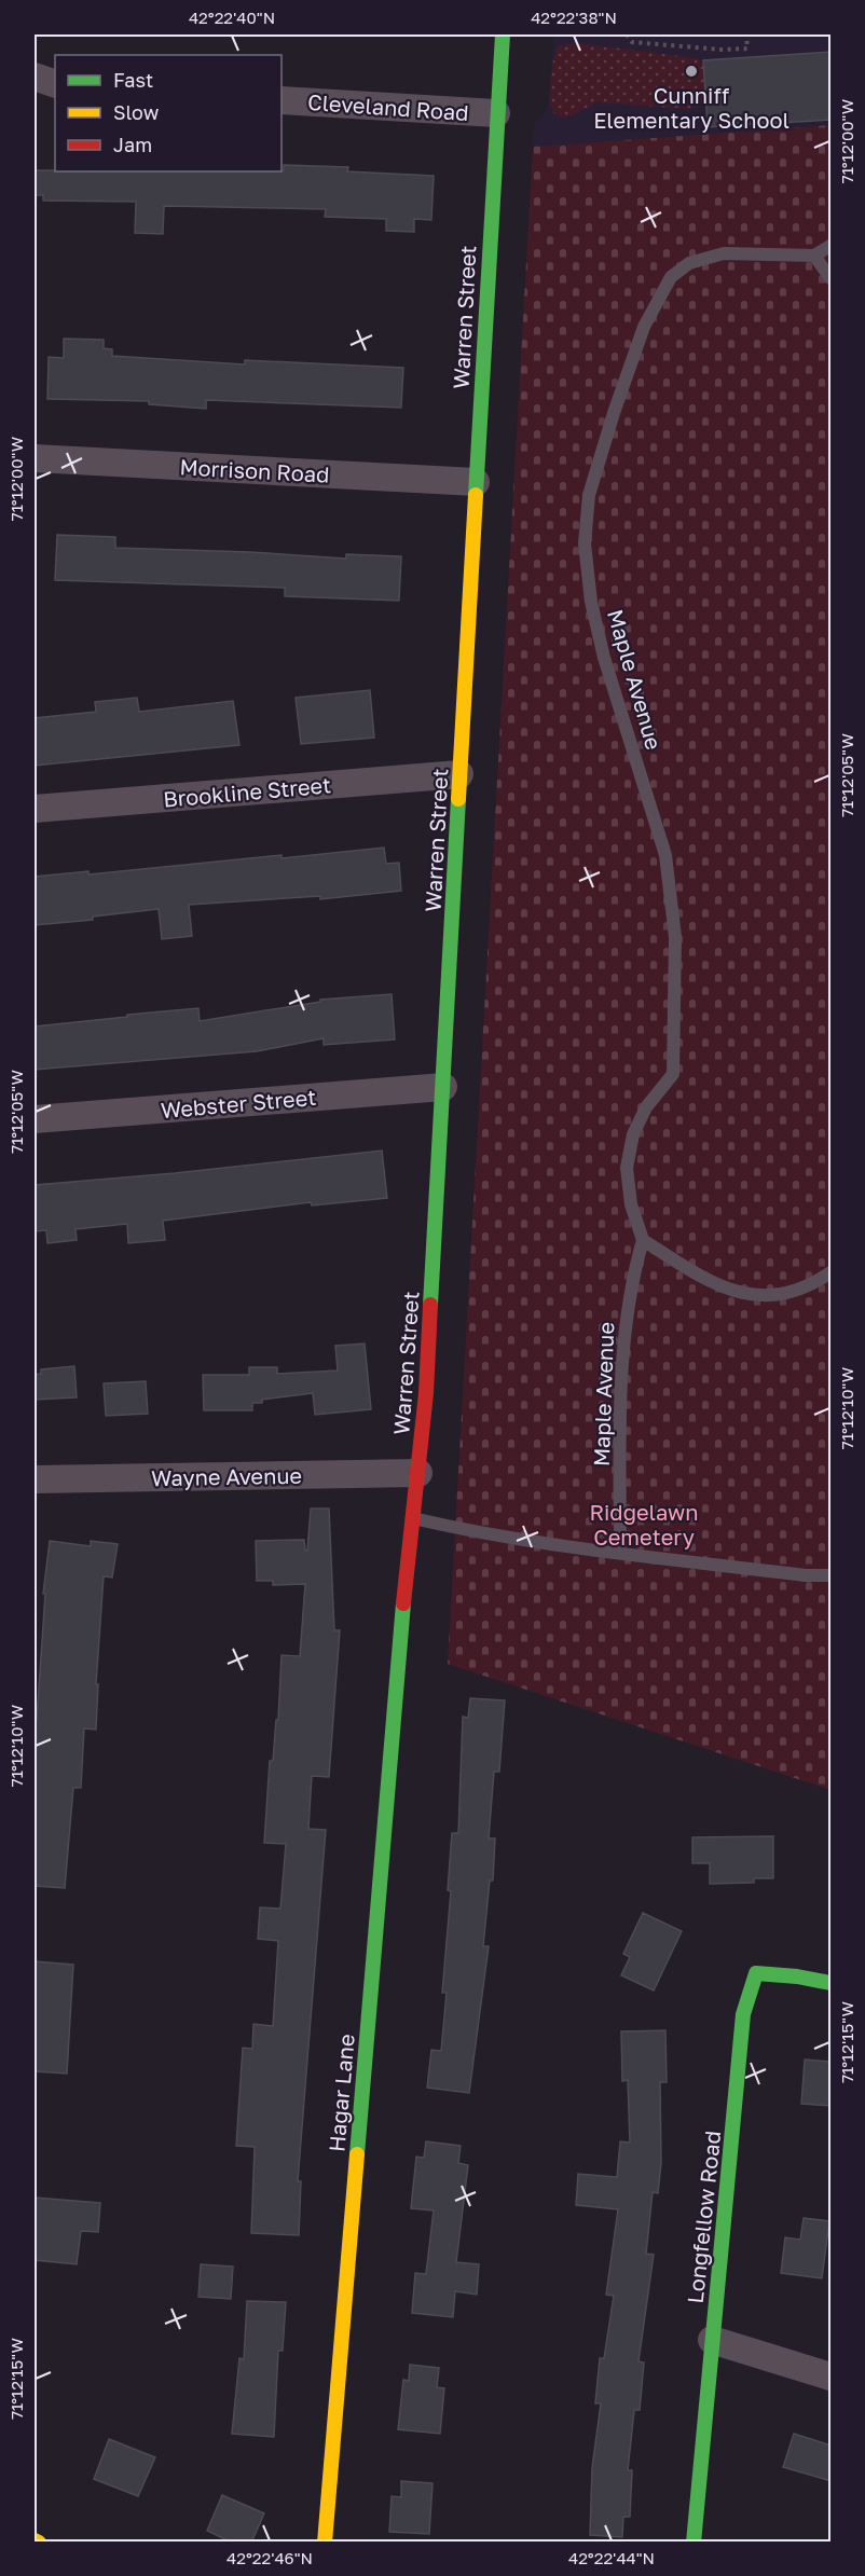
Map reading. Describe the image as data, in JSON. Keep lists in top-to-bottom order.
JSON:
{
  "streets": {
    "street": [
      "Cleveland Road",
      "Warren Street",
      "Morrison Road",
      "Brookline Street",
      "Webster Street",
      "Wayne Avenue",
      "Hagar Lane",
      "Longfellow Road"
    ],
    "lane": ["Maple Avenue"]
  },
  "crossings": [
    ["Cleveland Road", "Warren Street"],
    ["Warren Street", "Morrison Road"],
    ["Warren Street", "Brookline Street"],
    ["Warren Street", "Webster Street"],
    ["Warren Street", "Wayne Avenue"],
    ["Warren Street", "Hagar Lane"]
  ],
  "parks": ["Ridgelawn Cemetery"],
  "places": ["Cunniff Elementary School"],
  "legend": ["Fast", "Slow", "Jam"],
  "coordinates": [
    "42°22'40\"N",
    "42°22'38\"N",
    "71°12'00\"W",
    "71°12'05\"W",
    "71°12'10\"W",
    "71°12'15\"W",
    "42°22'46\"N",
    "42°22'44\"N"
  ]
}
